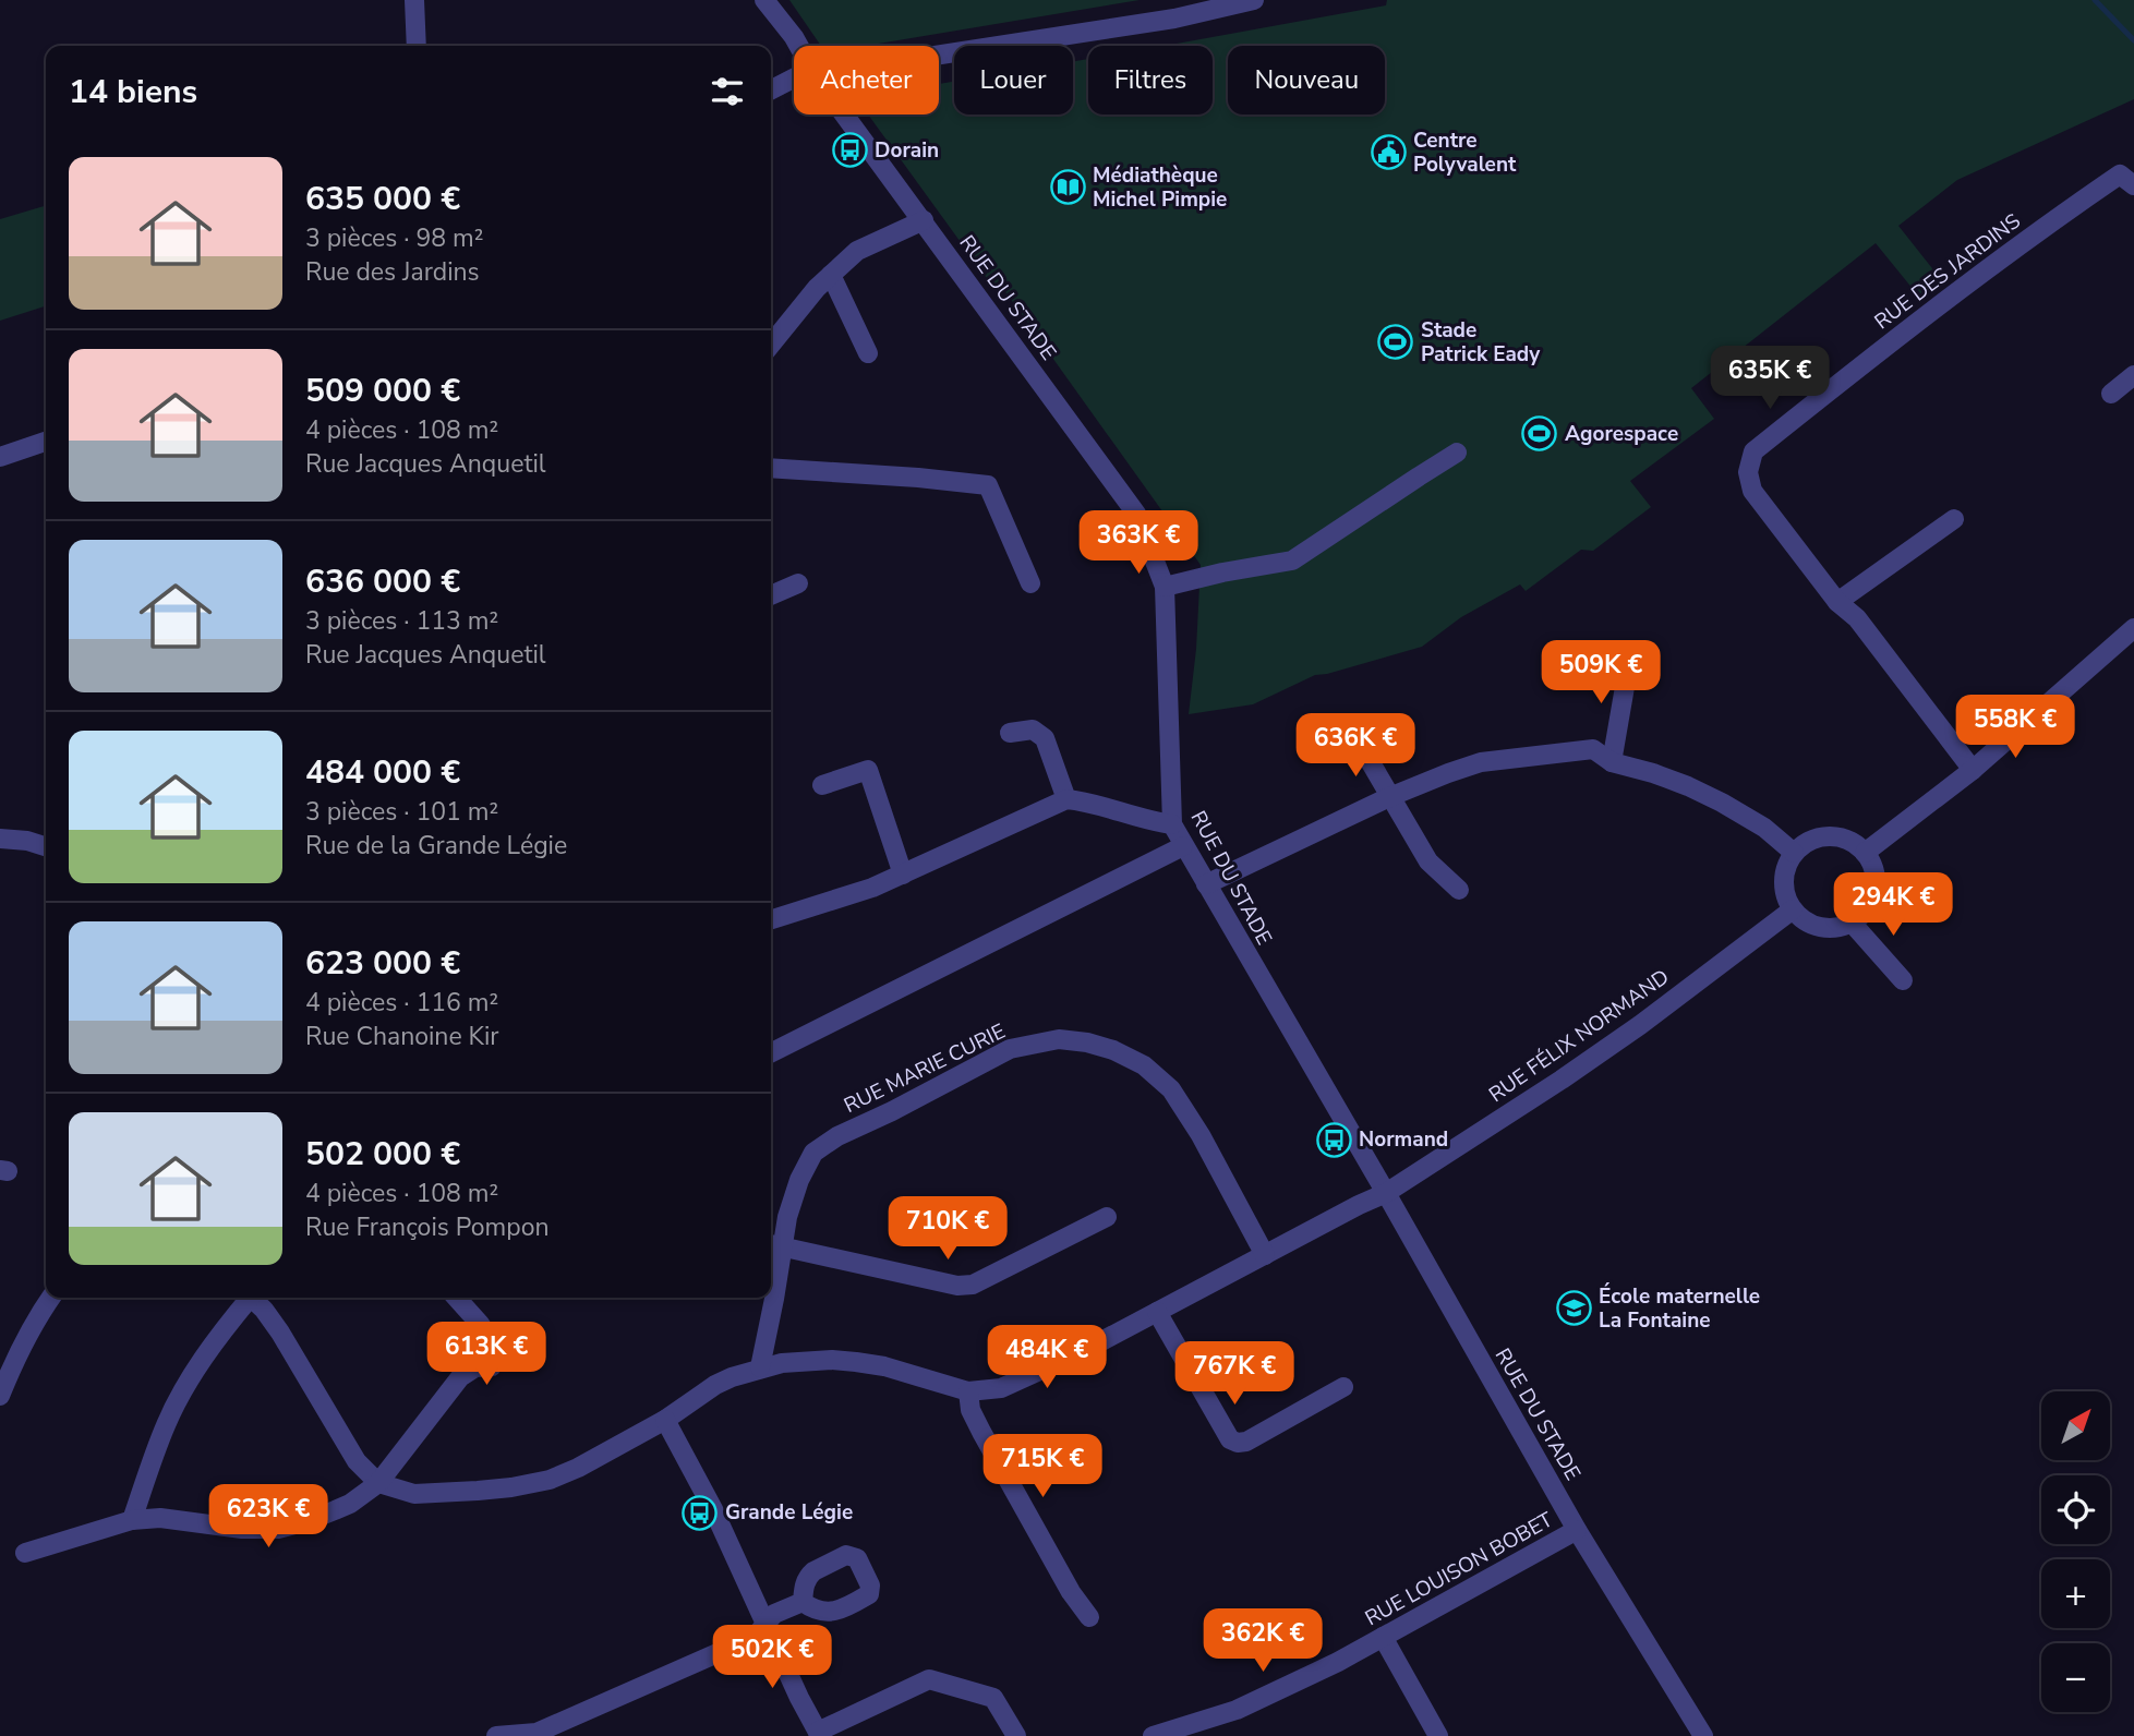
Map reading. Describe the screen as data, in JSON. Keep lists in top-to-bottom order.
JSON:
{
  "streets": {
    "street": [
      "RUE DES JARDINS",
      "RUE DU STADE",
      "RUE FÉLIX NORMAND",
      "RUE MARIE CURIE",
      "RUE LOUISON BOBET"
    ]
  },
  "crossings": [
    ["RUE DU STADE", "RUE FÉLIX NORMAND"],
    ["RUE DU STADE", "RUE LOUISON BOBET"],
    ["RUE FÉLIX NORMAND", "RUE MARIE CURIE"]
  ],
  "places": {
    "bus stop": ["Dorain", "Normand", "Grande Légie"],
    "public building": ["Centre Polyvalent"],
    "library": ["Médiathèque Michel Pimpie"],
    "sports": ["Stade Patrick Eady", "Agorespace"],
    "school or university": ["École maternelle La Fontaine"]
  },
  "north": "top right",
  "page": {
    "chip": [
      "Acheter",
      "Louer",
      "Filtres",
      "Nouveau"
    ],
    "heading": "14 biens",
    "list": [
      {
        "name": "635 000 €",
        "note": "3 pièces · 98 m² · Rue des Jardins"
      },
      {
        "name": "509 000 €",
        "note": "4 pièces · 108 m² · Rue Jacques Anquetil"
      },
      {
        "name": "636 000 €",
        "note": "3 pièces · 113 m² · Rue Jacques Anquetil"
      },
      {
        "name": "484 000 €",
        "note": "3 pièces · 101 m² · Rue de la Grande Légie"
      },
      {
        "name": "623 000 €",
        "note": "4 pièces · 116 m² · Rue Chanoine Kir"
      },
      {
        "name": "502 000 €",
        "note": "4 pièces · 108 m² · Rue François Pompon"
      }
    ],
    "price": [
      "635K €",
      "363K €",
      "509K €",
      "558K €",
      "636K €",
      "294K €",
      "710K €",
      "613K €",
      "484K €",
      "767K €",
      "715K €",
      "623K €",
      "362K €",
      "502K €"
    ],
    "map_buttons": ["+", "−"]
  }
}
